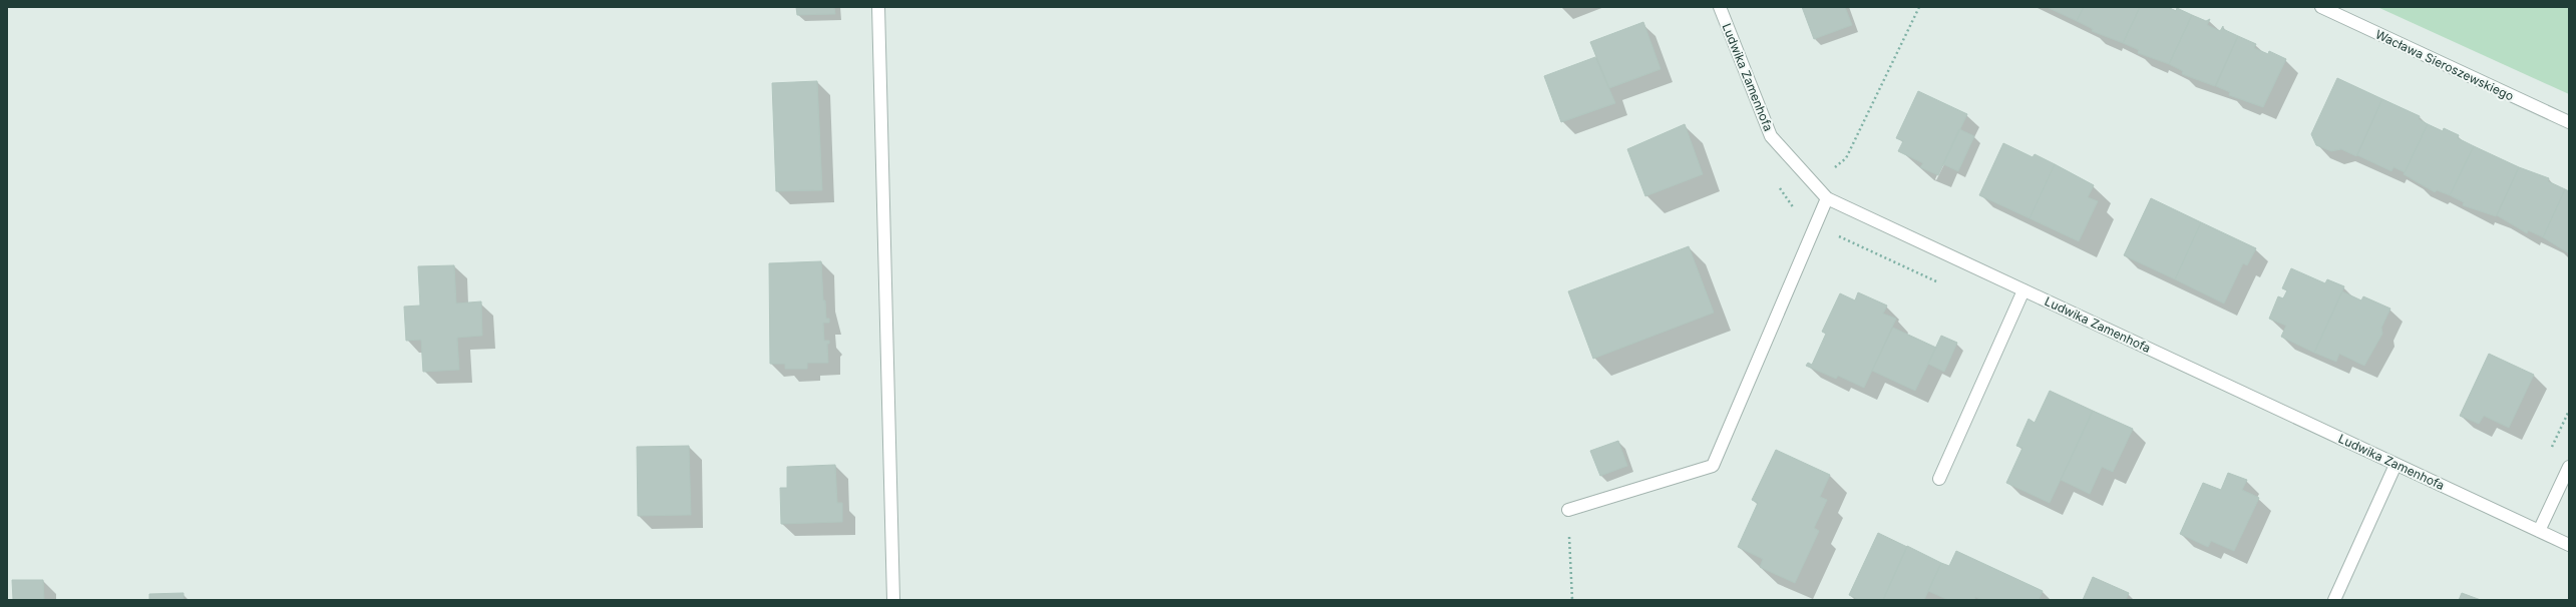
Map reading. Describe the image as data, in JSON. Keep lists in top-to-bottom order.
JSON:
{
  "streets": {
    "street": ["Wacława Sieroszewskiego", "Ludwika Zamenhofa"]
  }
}
